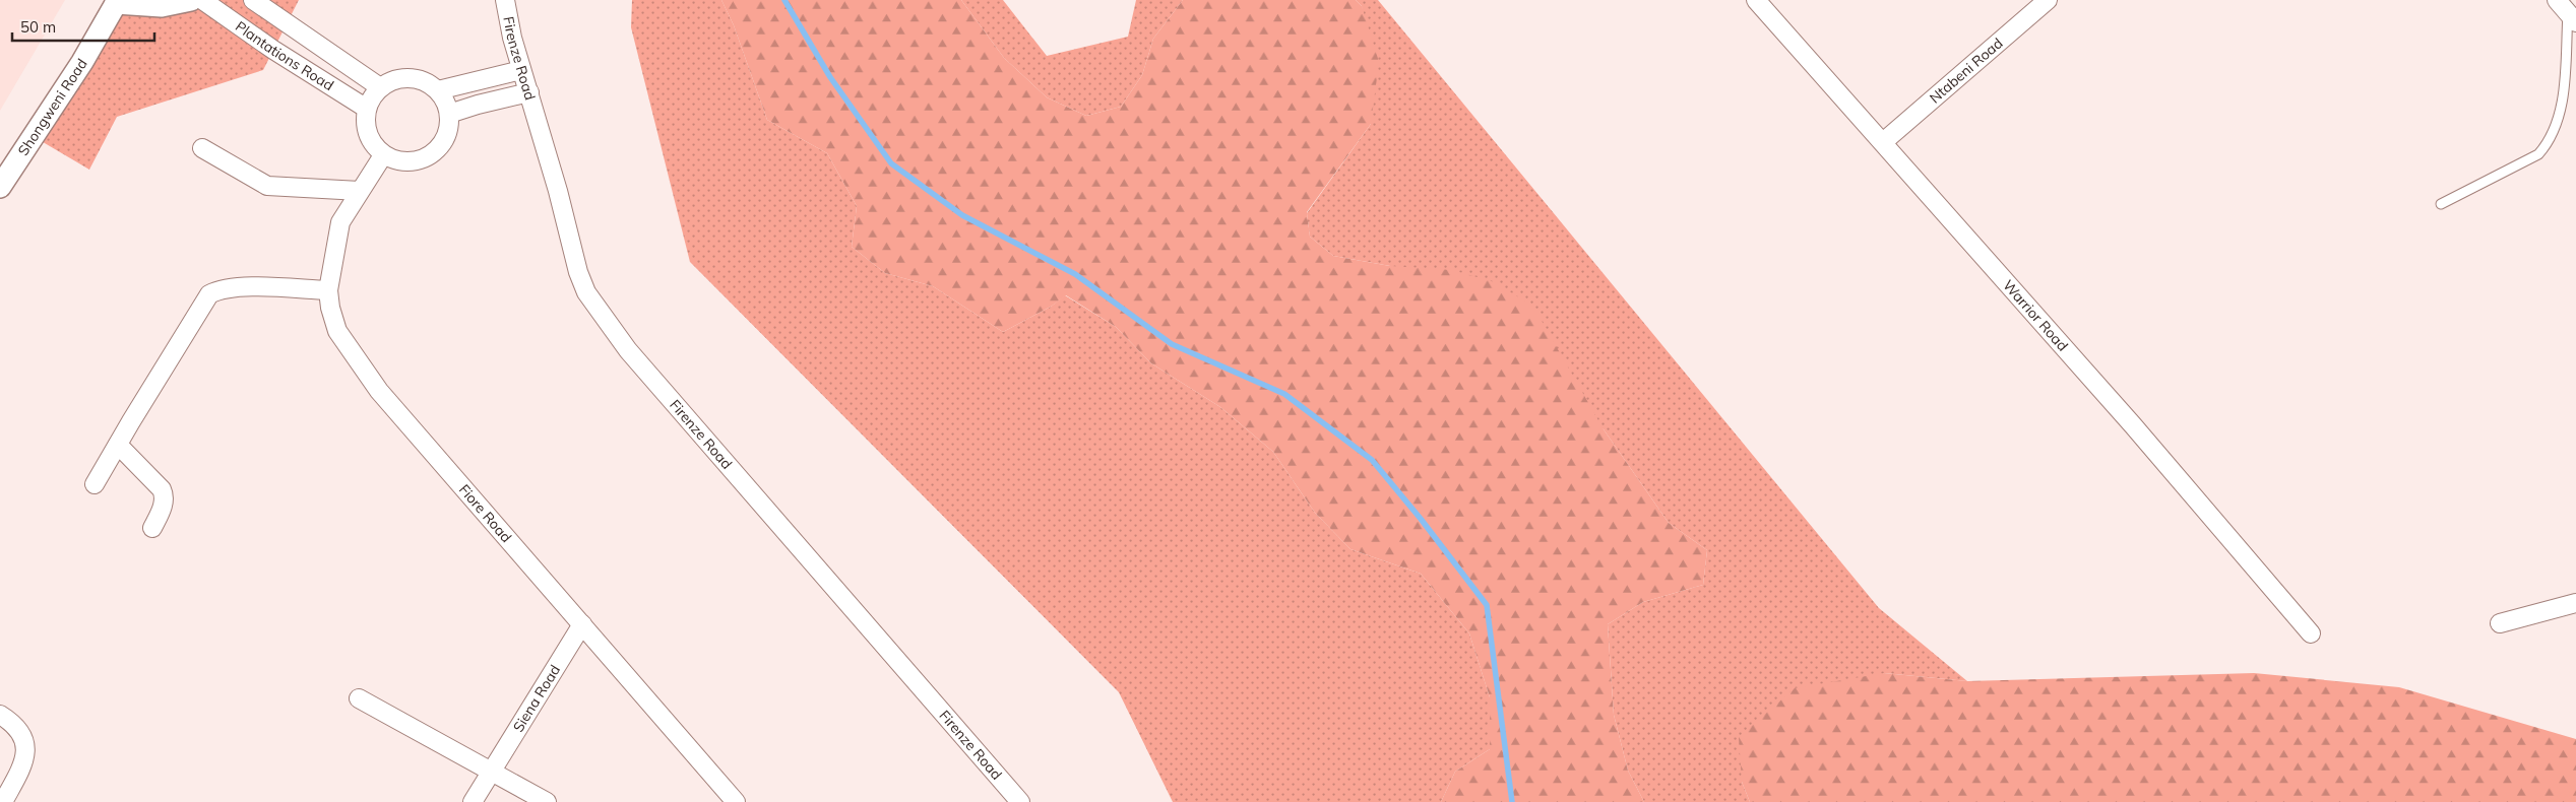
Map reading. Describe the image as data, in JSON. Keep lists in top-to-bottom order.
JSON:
{
  "streets": {
    "street": [
      "Plantations Road",
      "Firenze Road",
      "Ntabeni Road",
      "Shongweni Road",
      "Warrior Road",
      "Fiore Road",
      "Siena Road"
    ]
  },
  "crossings": [
    ["Plantations Road", "Fiore Road"],
    ["Ntabeni Road", "Warrior Road"],
    ["Fiore Road", "Siena Road"]
  ],
  "scale_bar": "50 m"
}
